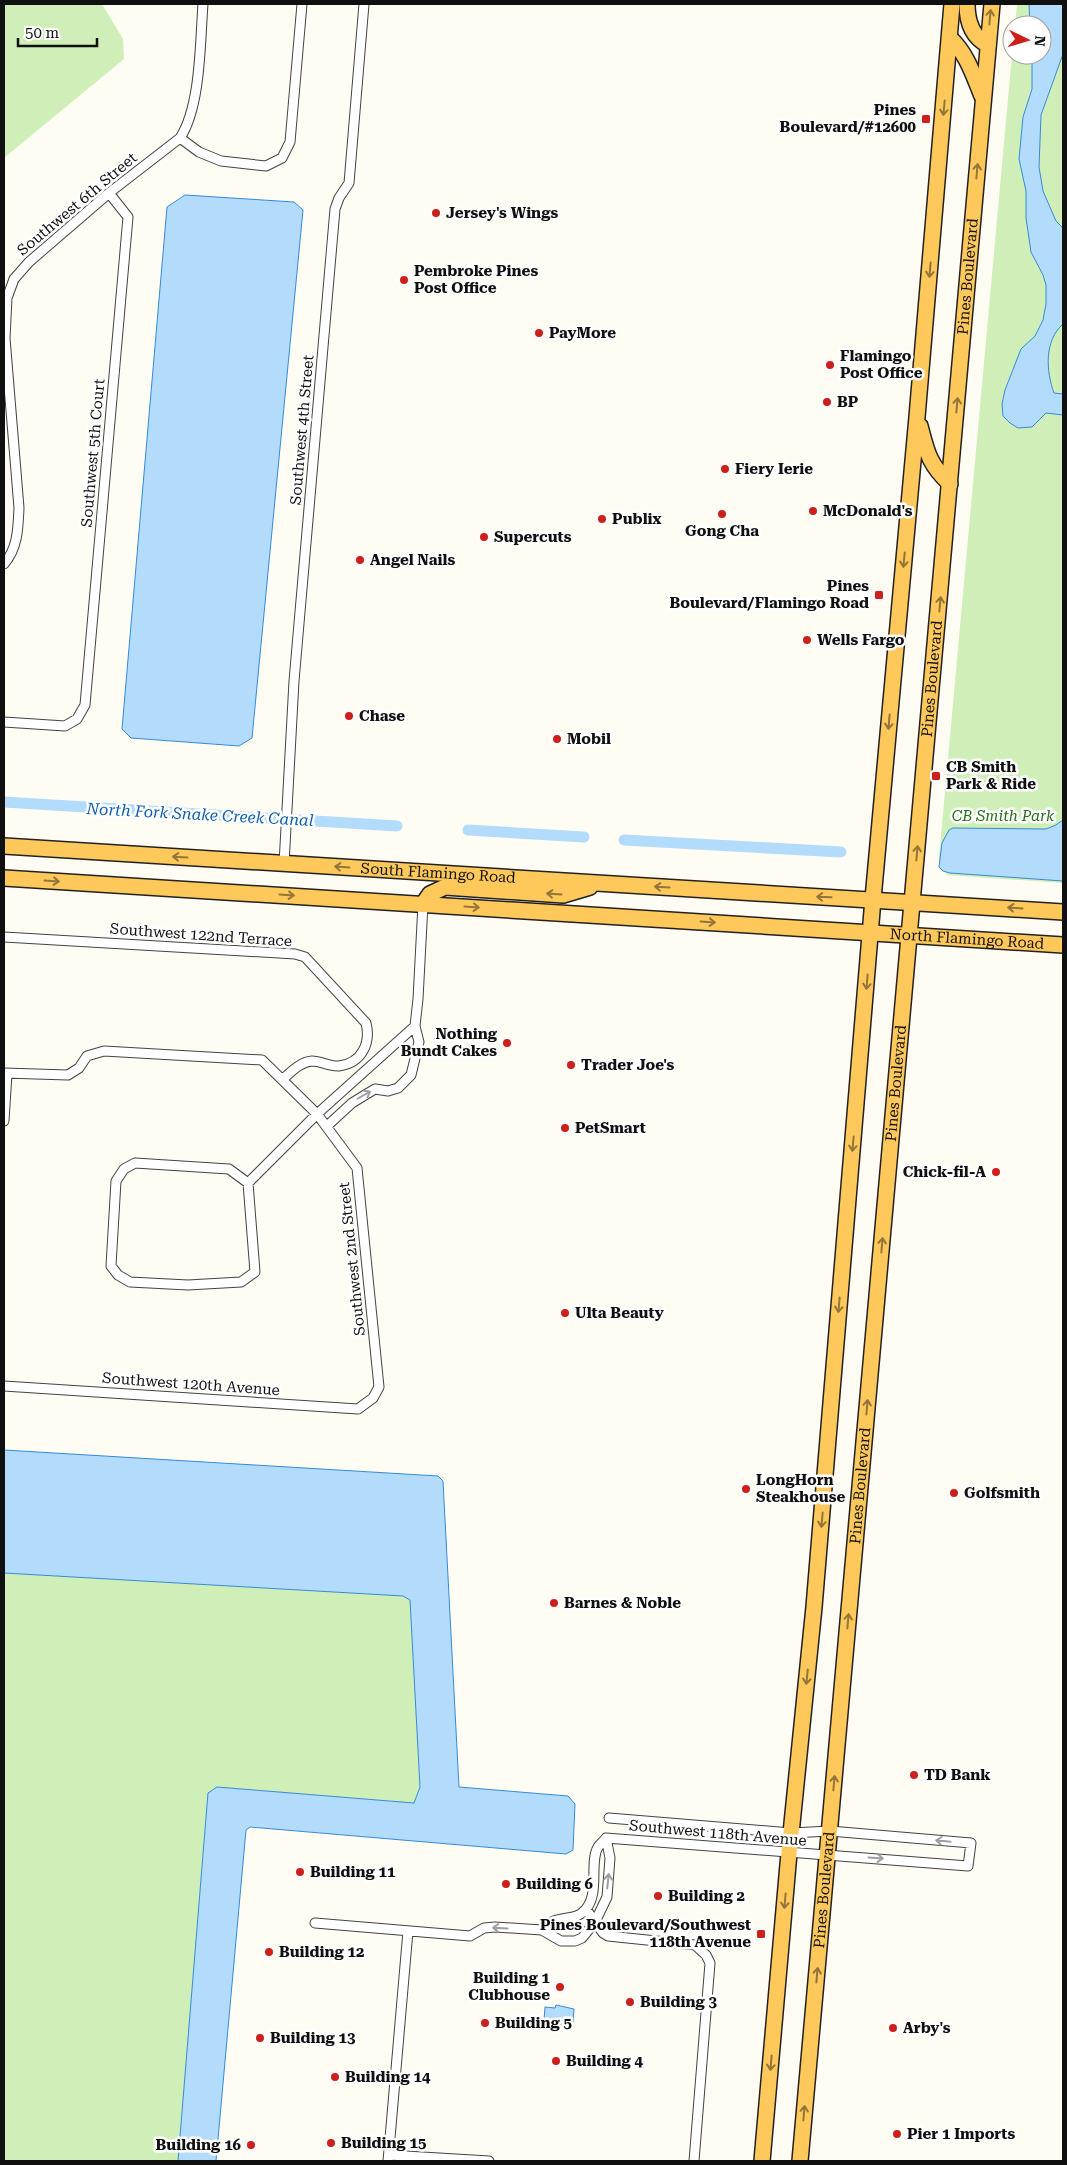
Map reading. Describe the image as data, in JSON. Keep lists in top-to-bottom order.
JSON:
{
  "streets": {
    "highway": ["Pines Boulevard", "South Flamingo Road", "North Flamingo Road"],
    "street": [
      "Southwest 6th Street",
      "Southwest 4th Street",
      "Southwest 5th Court",
      "Southwest 122nd Terrace",
      "Southwest 2nd Street",
      "Southwest 120th Avenue",
      "Southwest 118th Avenue"
    ]
  },
  "crossings": [
    ["Southwest 6th Street", "Southwest 5th Court"],
    ["Pines Boulevard", "North Flamingo Road"],
    ["Pines Boulevard", "Southwest 118th Avenue"],
    ["Southwest 4th Street", "South Flamingo Road"],
    ["South Flamingo Road", "North Flamingo Road"],
    ["Southwest 122nd Terrace", "Southwest 2nd Street"],
    ["Southwest 2nd Street", "Southwest 120th Avenue"]
  ],
  "water": ["North Fork Snake Creek Canal"],
  "parks": ["CB Smith Park"],
  "places": {
    "transit": [
      "Pines Boulevard/#12600",
      "Pines Boulevard/Flamingo Road",
      "CB Smith Park & Ride",
      "Pines Boulevard/Southwest 118th Avenue"
    ],
    "other": [
      "Jersey's Wings",
      "Pembroke Pines Post Office",
      "PayMore",
      "Flamingo Post Office",
      "BP",
      "Fiery Ierie",
      "McDonald's",
      "Gong Cha",
      "Publix",
      "Supercuts",
      "Angel Nails",
      "Wells Fargo",
      "Chase",
      "Mobil",
      "Nothing Bundt Cakes",
      "Trader Joe's",
      "PetSmart",
      "Chick-fil-A",
      "Ulta Beauty",
      "LongHorn Steakhouse",
      "Golfsmith",
      "Barnes & Noble",
      "TD Bank",
      "Building 11",
      "Building 6",
      "Building 2",
      "Building 12",
      "Building 1 Clubhouse",
      "Building 3",
      "Building 5",
      "Arby's",
      "Building 13",
      "Building 4",
      "Building 14",
      "Pier 1 Imports",
      "Building 15",
      "Building 16"
    ]
  },
  "scale_bar": "50 m",
  "north": "right"
}
